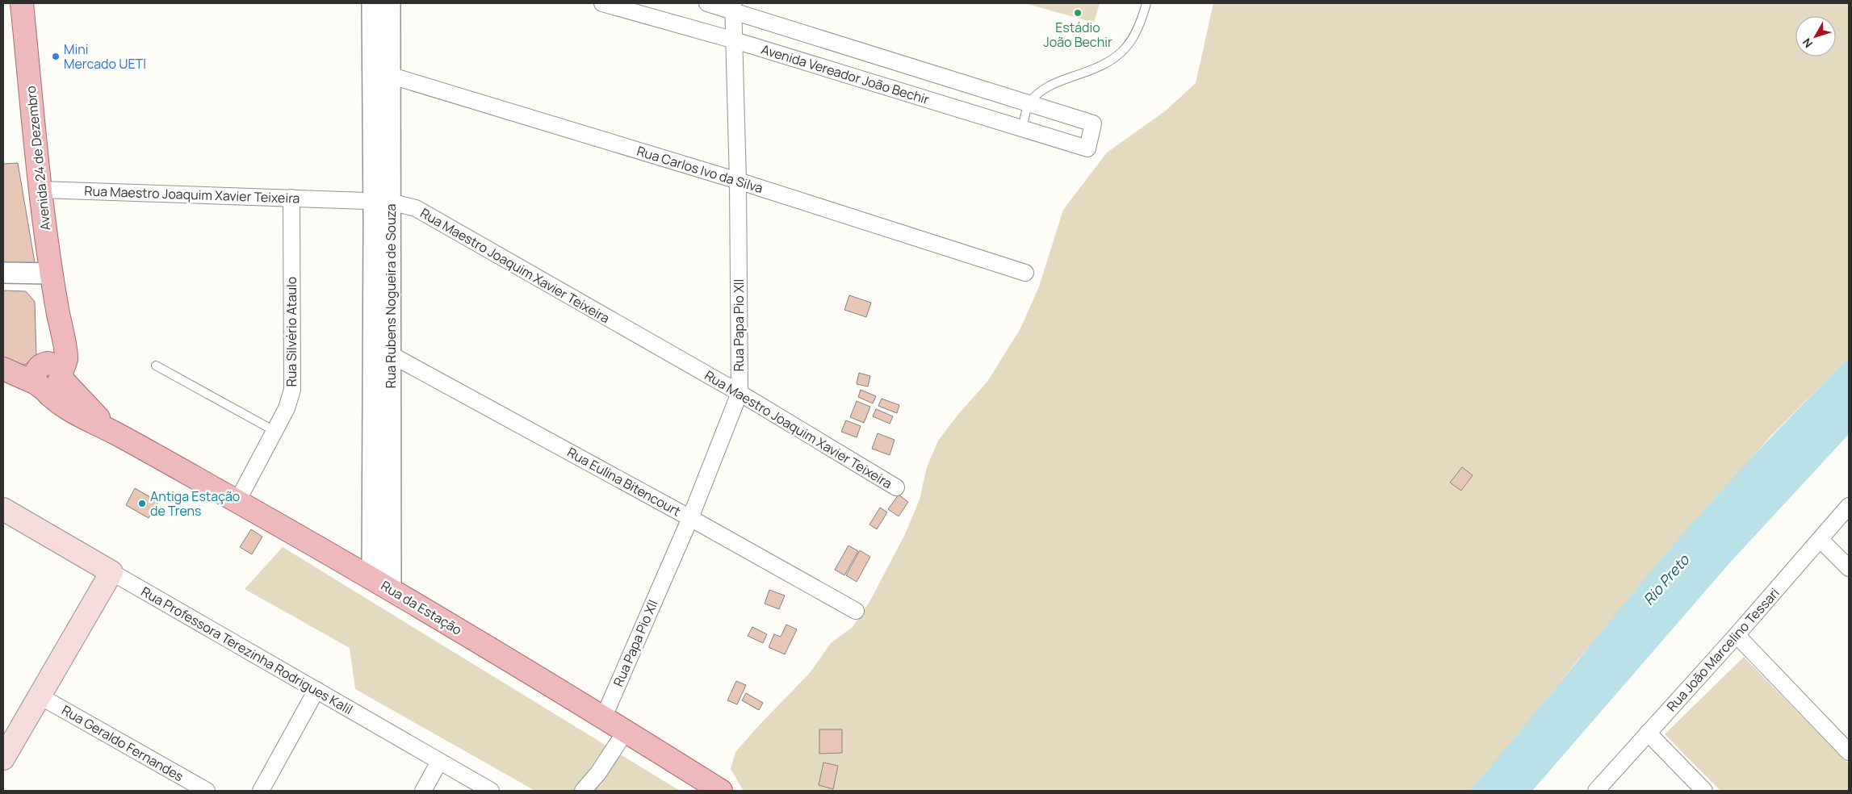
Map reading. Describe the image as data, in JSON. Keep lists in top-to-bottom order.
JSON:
{
  "streets": {
    "main road": ["Avenida 24 de Dezembro", "Rua da Estação", "Rua Professora Terezinha Rodrigues Kalil"],
    "street": [
      "Avenida Vereador João Bechir",
      "Rua Carlos Ivo da Silva",
      "Rua Maestro Joaquim Xavier Teixeira",
      "Rua Rubens Nogueira de Souza",
      "Rua Papa Pio XII",
      "Rua Silvério Ataulo",
      "Rua Eulina Bitencourt",
      "Rua João Marcelino Tessari",
      "Rua Geraldo Fernandes"
    ]
  },
  "crossings": [
    ["Avenida Vereador João Bechir", "Rua Papa Pio XII"],
    ["Avenida 24 de Dezembro", "Rua Maestro Joaquim Xavier Teixeira"],
    ["Avenida 24 de Dezembro", "Rua da Estação"],
    ["Rua Carlos Ivo da Silva", "Rua Rubens Nogueira de Souza"],
    ["Rua Carlos Ivo da Silva", "Rua Papa Pio XII"],
    ["Rua Maestro Joaquim Xavier Teixeira", "Rua Rubens Nogueira de Souza"],
    ["Rua Maestro Joaquim Xavier Teixeira", "Rua Papa Pio XII"],
    ["Rua Maestro Joaquim Xavier Teixeira", "Rua Silvério Ataulo"],
    ["Rua Rubens Nogueira de Souza", "Rua Eulina Bitencourt"],
    ["Rua Rubens Nogueira de Souza", "Rua da Estação"],
    ["Rua Papa Pio XII", "Rua Eulina Bitencourt"],
    ["Rua Papa Pio XII", "Rua da Estação"],
    ["Rua Silvério Ataulo", "Rua da Estação"]
  ],
  "water": ["Rio Preto"],
  "places": ["Estádio João Bechir", "Mini Mercado UETI", "Antiga Estação de Trens"],
  "north": "bottom left"
}
